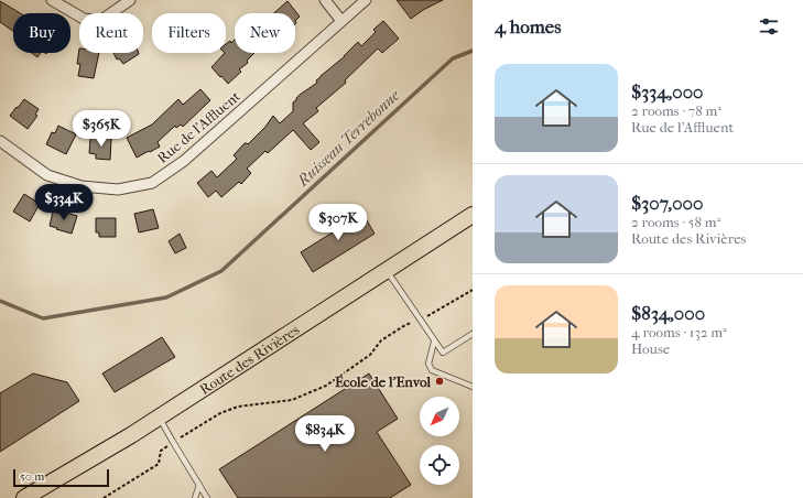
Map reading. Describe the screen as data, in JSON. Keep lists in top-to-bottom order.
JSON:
{
  "streets": {
    "main road": ["Route des Rivières"],
    "street": ["Rue de l'Affluent"]
  },
  "water": ["Ruisseau Terrebonne"],
  "places": ["École de l'Envol"],
  "scale_bar": "50 m",
  "north": "bottom left",
  "page": {
    "heading": "4 homes",
    "chip": [
      "Buy",
      "Rent",
      "Filters",
      "New"
    ],
    "list": [
      {
        "name": "$334,000",
        "note": "2 rooms · 78 m² · Rue de l'Affluent"
      },
      {
        "name": "$307,000",
        "note": "2 rooms · 58 m² · Route des Rivières"
      },
      {
        "name": "$834,000",
        "note": "4 rooms · 132 m² · House"
      }
    ],
    "price": [
      "$365K",
      "$334K",
      "$307K",
      "$834K"
    ],
    "scale": "50 m"
  }
}
